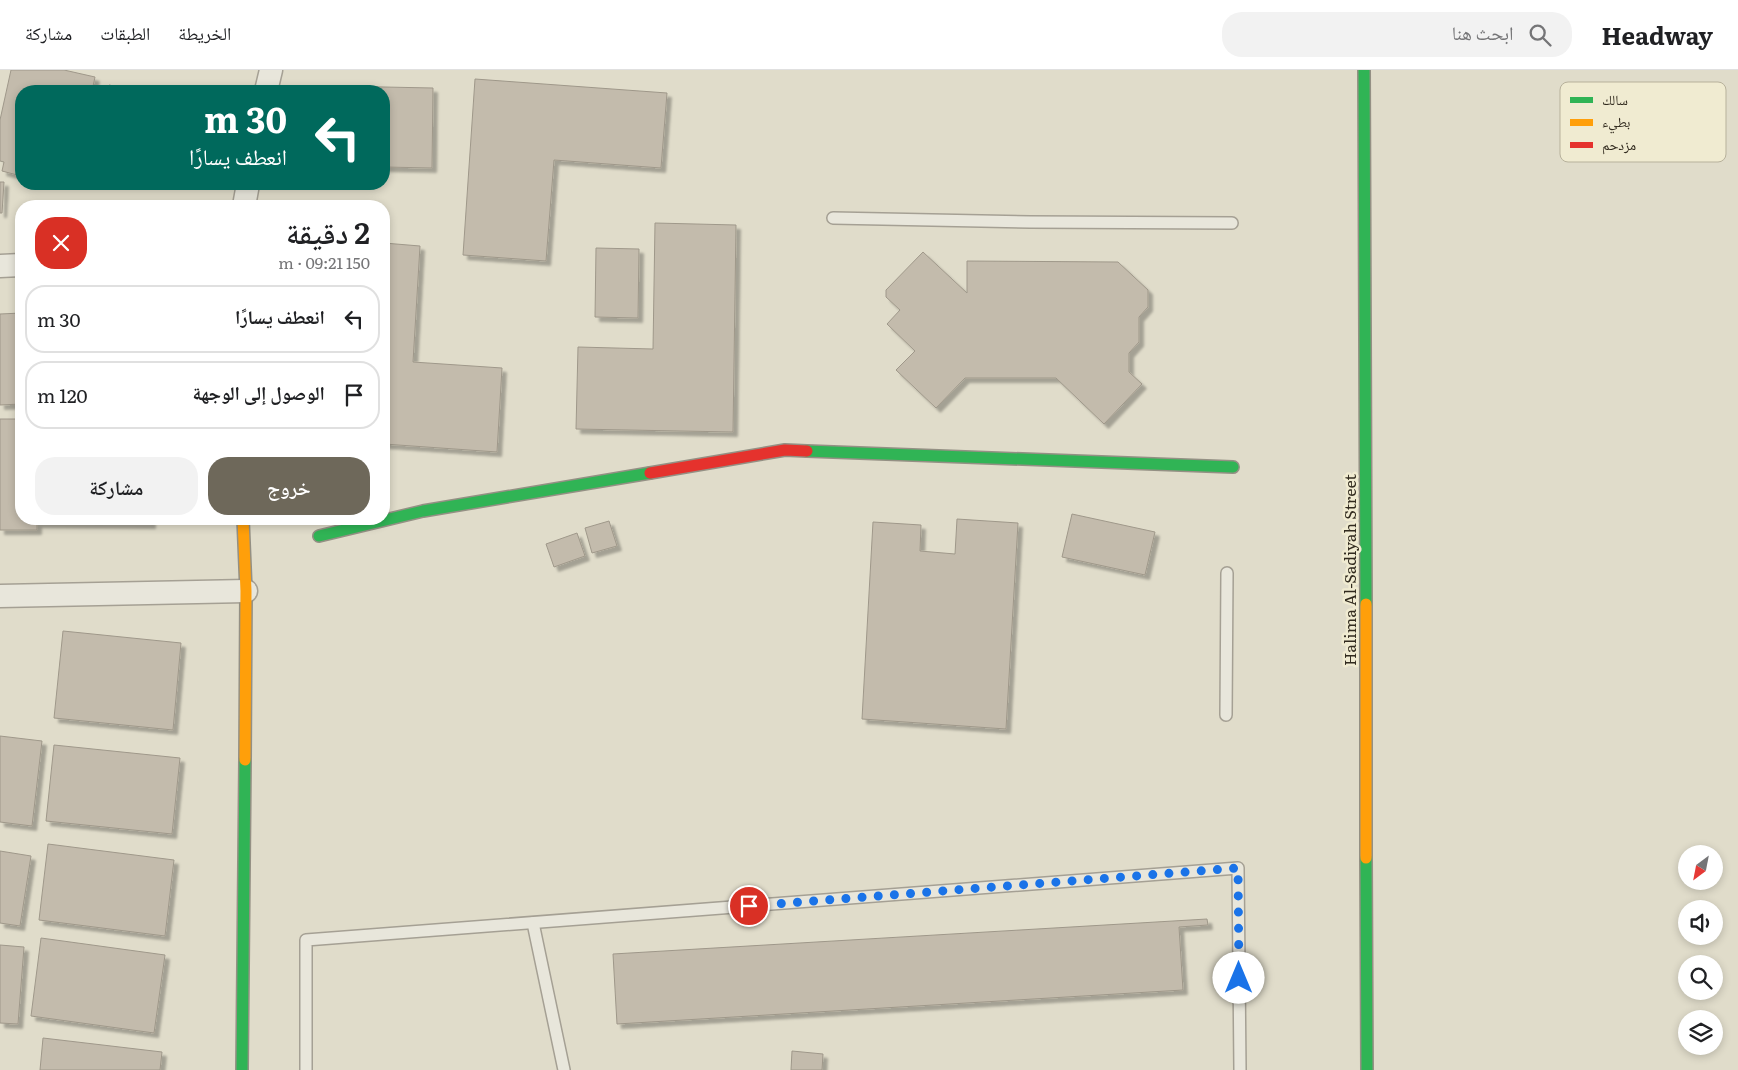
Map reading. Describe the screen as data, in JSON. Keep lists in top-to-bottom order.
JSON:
{
  "streets": {
    "street": ["Halima Al-Sadiyah Street"]
  },
  "legend": ["سالك", "بطيء", "مزدحم"],
  "north": "bottom left",
  "page": {
    "header": "Headway",
    "search": "ابحث هنا",
    "nav": ["الخريطة", "الطبقات", "مشاركة"],
    "turn": ["30 m", "انعطف يسارًا"],
    "heading": ["2 دقيقة", "150 m · 09:21"],
    "list": [
      {
        "name": "انعطف يسارًا",
        "value": "30 m"
      },
      {
        "name": "الوصول إلى الوجهة",
        "value": "120 m"
      }
    ],
    "buttons": ["خروج", "مشاركة"]
  }
}
